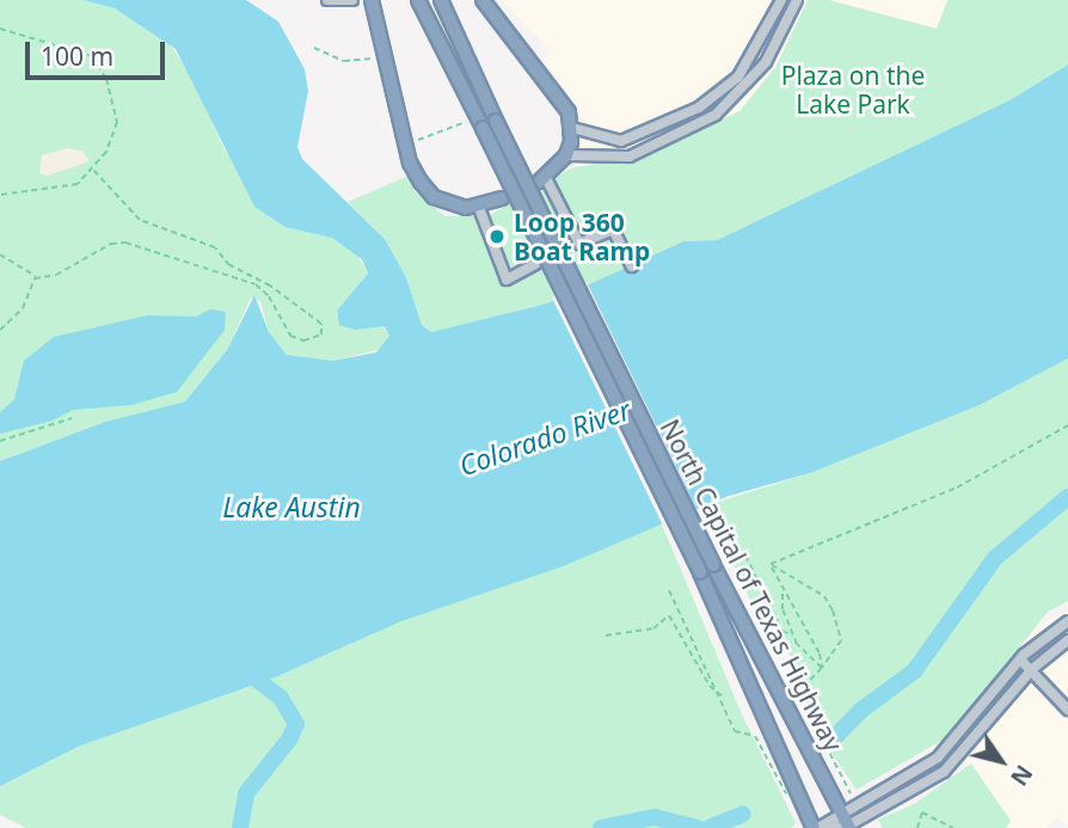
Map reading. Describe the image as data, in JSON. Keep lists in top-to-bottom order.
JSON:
{
  "streets": {
    "highway": ["North Capital of Texas Highway"]
  },
  "water": ["Colorado River", "Lake Austin"],
  "parks": ["Plaza on the Lake Park"],
  "places": ["Loop 360 Boat Ramp"],
  "scale_bar": "100 m",
  "north": "bottom right"
}
